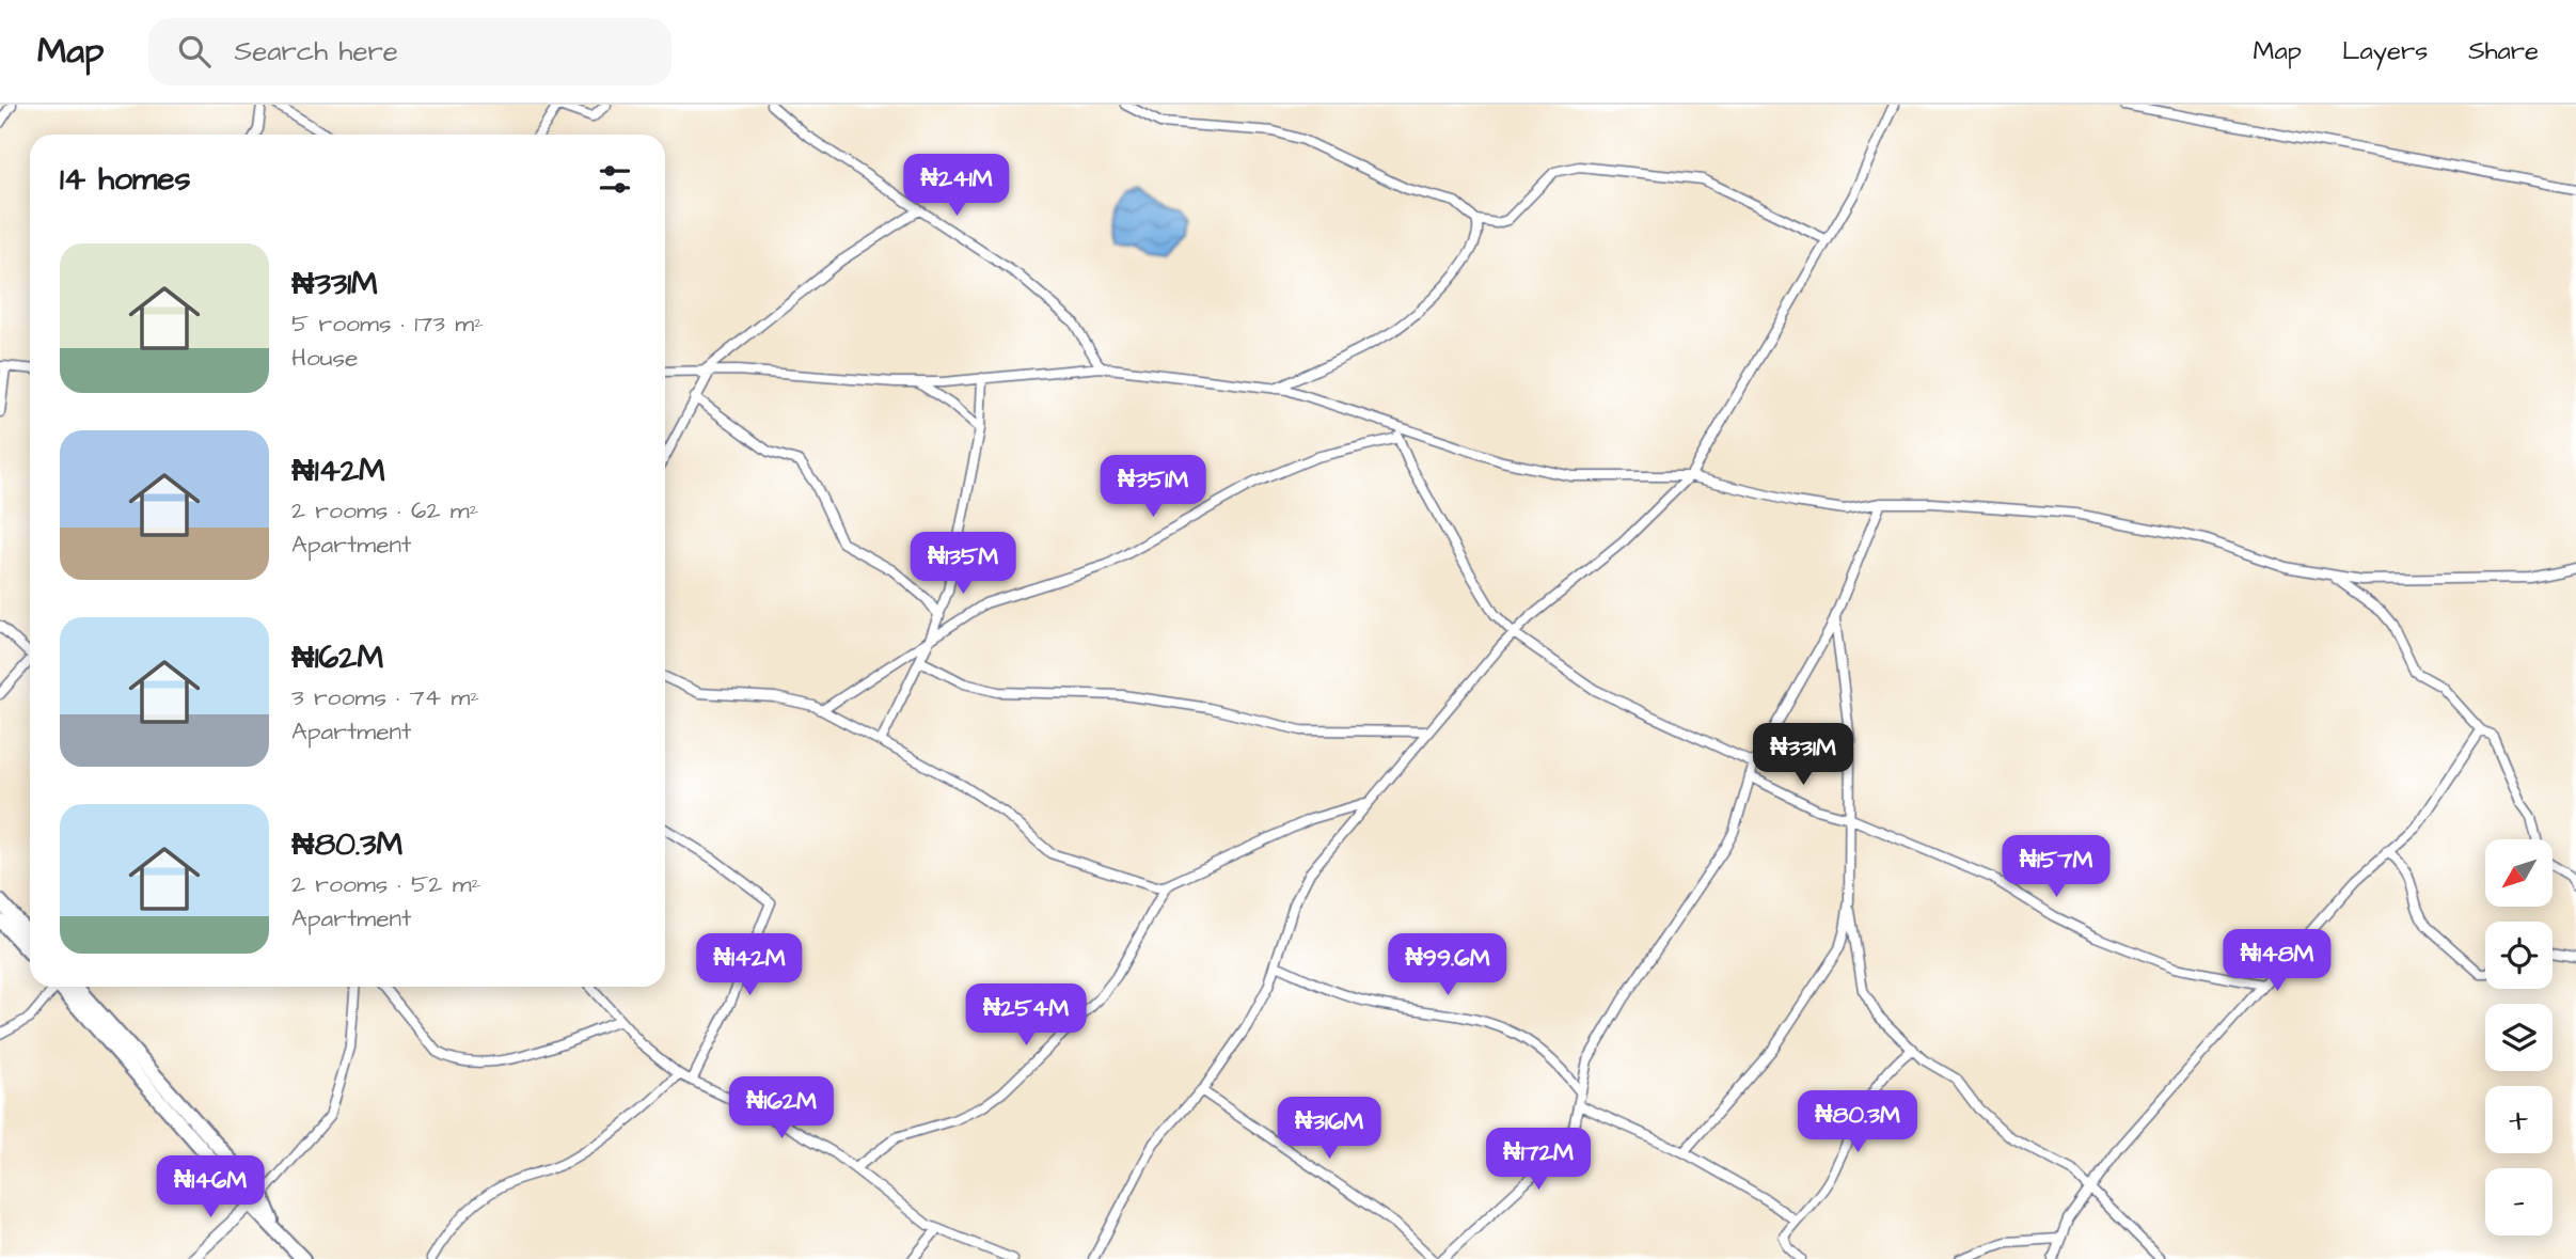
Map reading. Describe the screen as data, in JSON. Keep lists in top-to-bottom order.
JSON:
{
  "north": "bottom left",
  "page": {
    "header": "Map",
    "search": "Search here",
    "nav": ["Map", "Layers", "Share"],
    "heading": "14 homes",
    "price": [
      "₦241M",
      "₦351M",
      "₦135M",
      "₦331M",
      "₦157M",
      "₦148M",
      "₦142M",
      "₦99.6M",
      "₦254M",
      "₦162M",
      "₦80.3M",
      "₦316M",
      "₦172M",
      "₦146M"
    ],
    "list": [
      {
        "name": "₦331M",
        "note": "5 rooms · 173 m² · House"
      },
      {
        "name": "₦142M",
        "note": "2 rooms · 62 m² · Apartment"
      },
      {
        "name": "₦162M",
        "note": "3 rooms · 74 m² · Apartment"
      },
      {
        "name": "₦80.3M",
        "note": "2 rooms · 52 m² · Apartment"
      }
    ],
    "map_buttons": ["+", "−"]
  }
}
